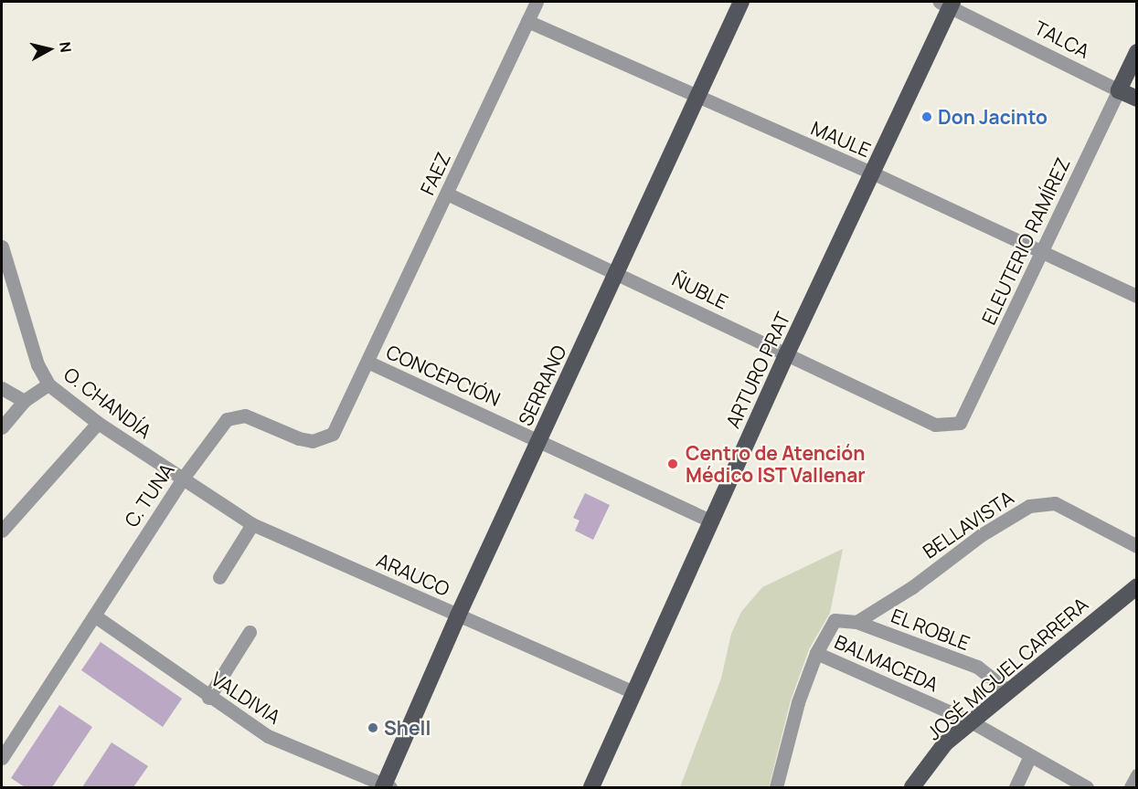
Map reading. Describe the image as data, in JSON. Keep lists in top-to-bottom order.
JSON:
{
  "streets": {
    "main road": [
      "TALCA",
      "ELEUTERIO RAMÍREZ",
      "ARTURO PRAT",
      "SERRANO",
      "JOSÉ MIGUEL CARRERA"
    ],
    "street": [
      "MAULE",
      "FAEZ",
      "ÑUBLE",
      "CONCEPCIÓN",
      "O. CHANDÍA",
      "C. TUNA",
      "BELLAVISTA",
      "ARAUCO",
      "EL ROBLE",
      "BALMACEDA",
      "VALDIVIA"
    ]
  },
  "crossings": [
    ["TALCA", "ELEUTERIO RAMÍREZ"],
    ["TALCA", "ARTURO PRAT"],
    ["MAULE", "FAEZ"],
    ["MAULE", "ELEUTERIO RAMÍREZ"],
    ["MAULE", "ARTURO PRAT"],
    ["MAULE", "SERRANO"],
    ["FAEZ", "ÑUBLE"],
    ["FAEZ", "CONCEPCIÓN"],
    ["FAEZ", "C. TUNA"],
    ["ELEUTERIO RAMÍREZ", "ÑUBLE"],
    ["ÑUBLE", "ARTURO PRAT"],
    ["ÑUBLE", "SERRANO"],
    ["ARTURO PRAT", "CONCEPCIÓN"],
    ["ARTURO PRAT", "ARAUCO"],
    ["CONCEPCIÓN", "SERRANO"],
    ["CONCEPCIÓN", "C. TUNA"],
    ["SERRANO", "ARAUCO"],
    ["SERRANO", "VALDIVIA"],
    ["O. CHANDÍA", "C. TUNA"],
    ["O. CHANDÍA", "ARAUCO"],
    ["C. TUNA", "ARAUCO"],
    ["C. TUNA", "VALDIVIA"],
    ["BELLAVISTA", "EL ROBLE"],
    ["EL ROBLE", "BALMACEDA"],
    ["EL ROBLE", "JOSÉ MIGUEL CARRERA"],
    ["BALMACEDA", "JOSÉ MIGUEL CARRERA"]
  ],
  "places": ["Don Jacinto", "Centro de Atención Médico IST Vallenar", "Shell"],
  "north": "right"
}
